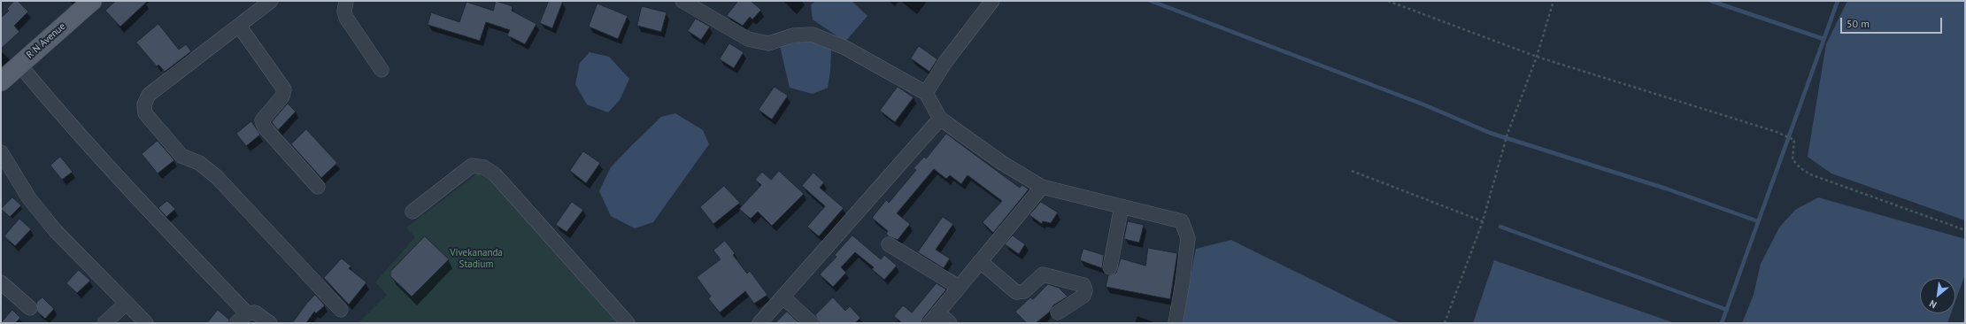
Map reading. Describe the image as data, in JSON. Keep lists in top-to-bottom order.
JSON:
{
  "streets": {
    "main road": ["R N Avenue"]
  },
  "parks": ["Vivekananda Stadium"],
  "scale_bar": "50 m",
  "north": "bottom left"
}
